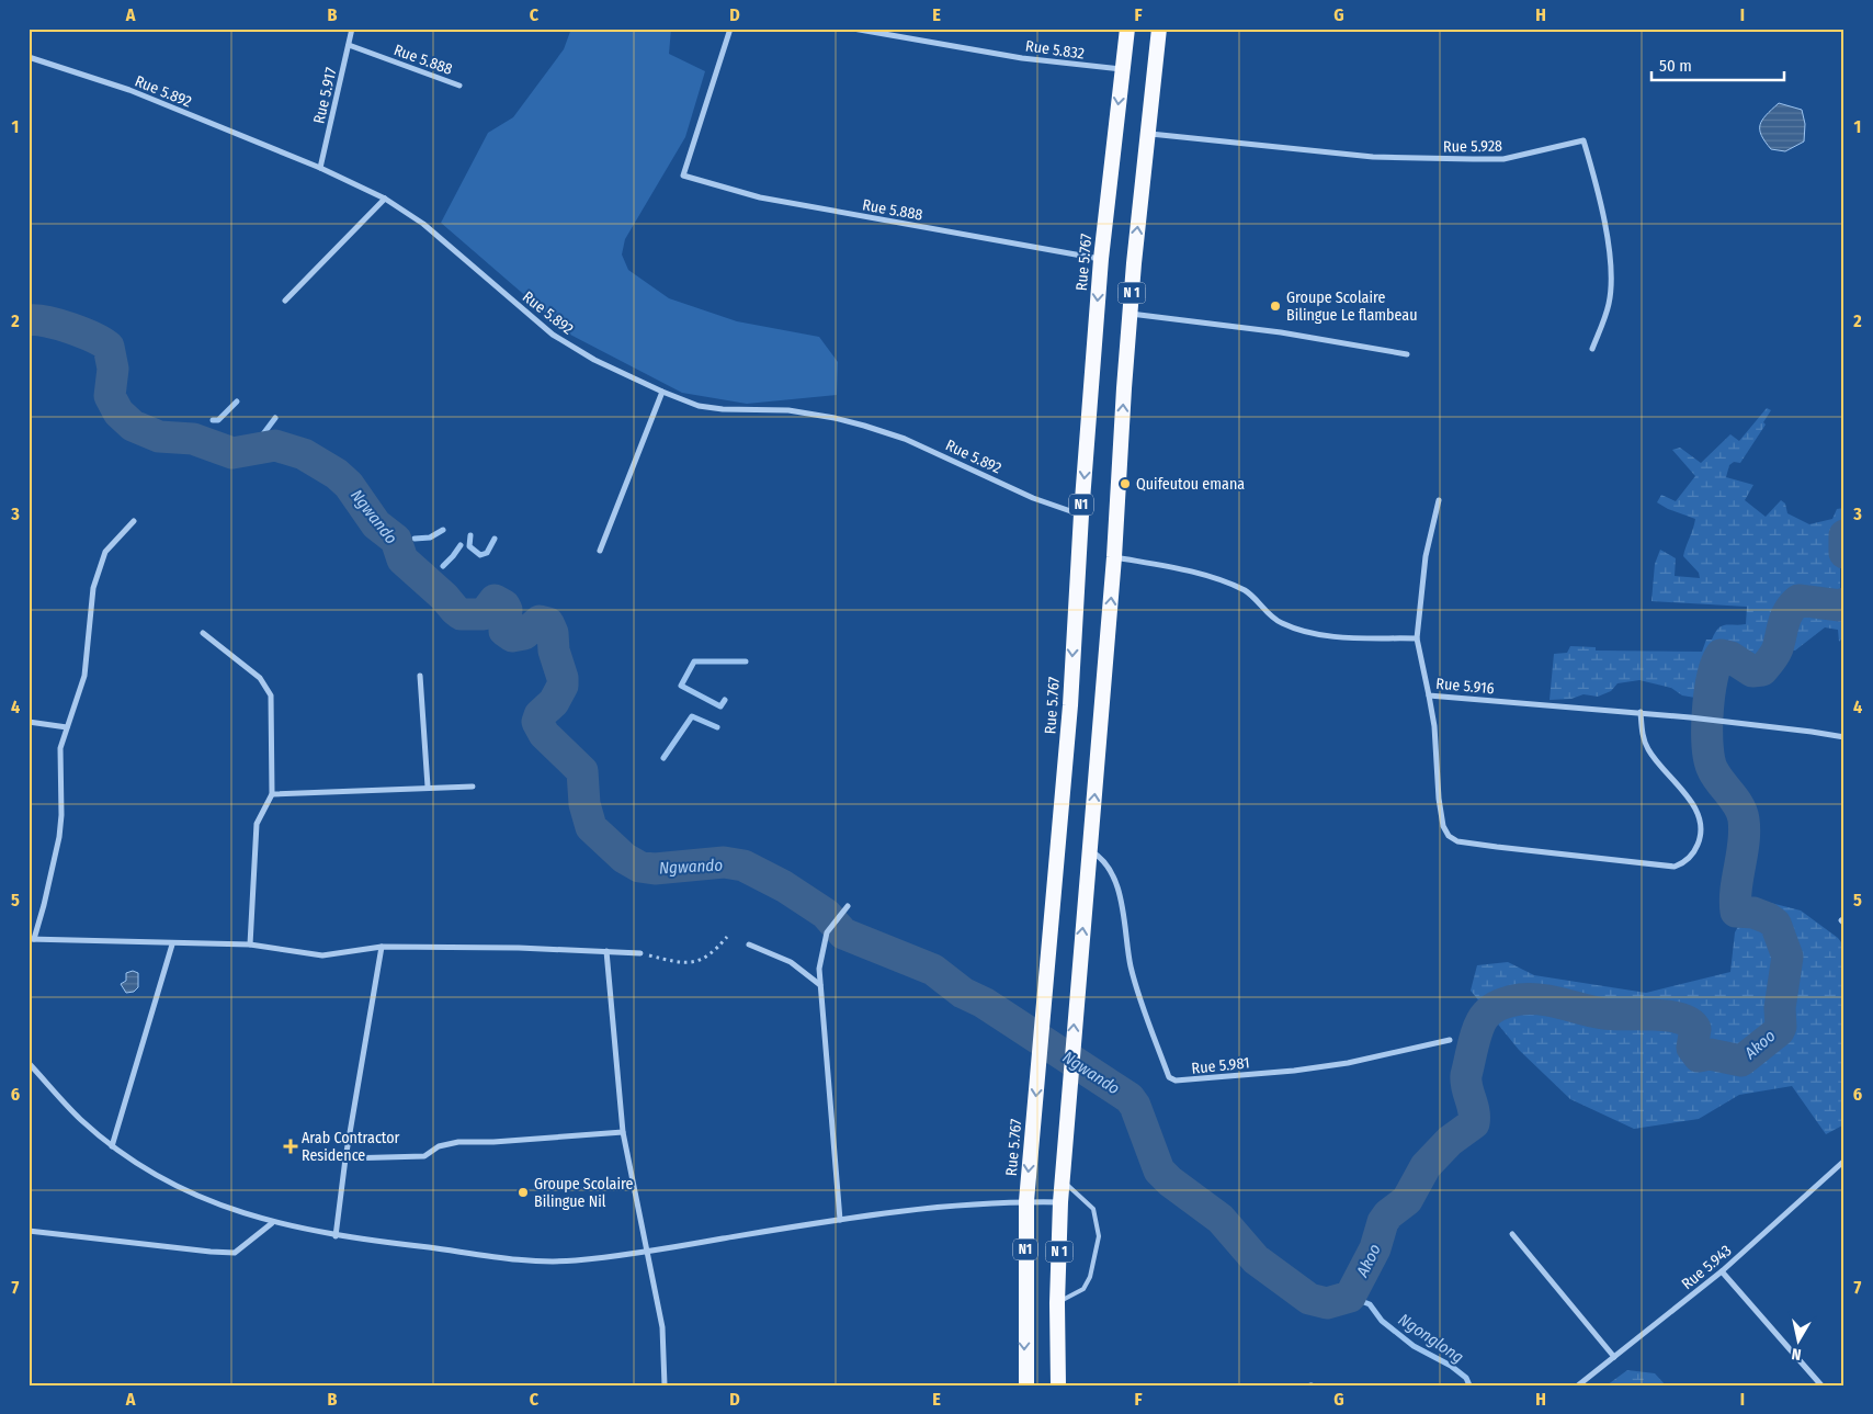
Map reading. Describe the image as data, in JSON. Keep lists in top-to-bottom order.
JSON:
{
  "streets": {
    "highway": ["Rue 5.767", "N 1", "N1"],
    "street": [
      "Rue 5.832",
      "Rue 5.888",
      "Rue 5.892",
      "Rue 5.917",
      "Rue 5.928",
      "Rue 5.916",
      "Rue 5.981",
      "Rue 5.943"
    ]
  },
  "crossings": [
    ["Rue 5.832", "Rue 5.767"],
    ["Rue 5.888", "Rue 5.917"],
    ["Rue 5.888", "Rue 5.767"],
    ["Rue 5.892", "Rue 5.917"],
    ["Rue 5.892", "Rue 5.767"],
    ["Rue 5.928", "N 1"],
    ["N 1", "Rue 5.981"]
  ],
  "water": ["Ngwando", "Akoo", "Ngonglong"],
  "places": {
    "other": ["Groupe Scolaire Bilingue Le flambeau", "Quifeutou emana", "Groupe Scolaire Bilingue Nil"],
    "health": ["Arab Contractor Residence"]
  },
  "scale_bar": "50 m",
  "north": "bottom",
  "grid": {
    "columns": [
      "A",
      "B",
      "C",
      "D",
      "E",
      "F",
      "G",
      "H",
      "I"
    ],
    "rows": [
      "1",
      "2",
      "3",
      "4",
      "5",
      "6",
      "7"
    ]
  }
}
